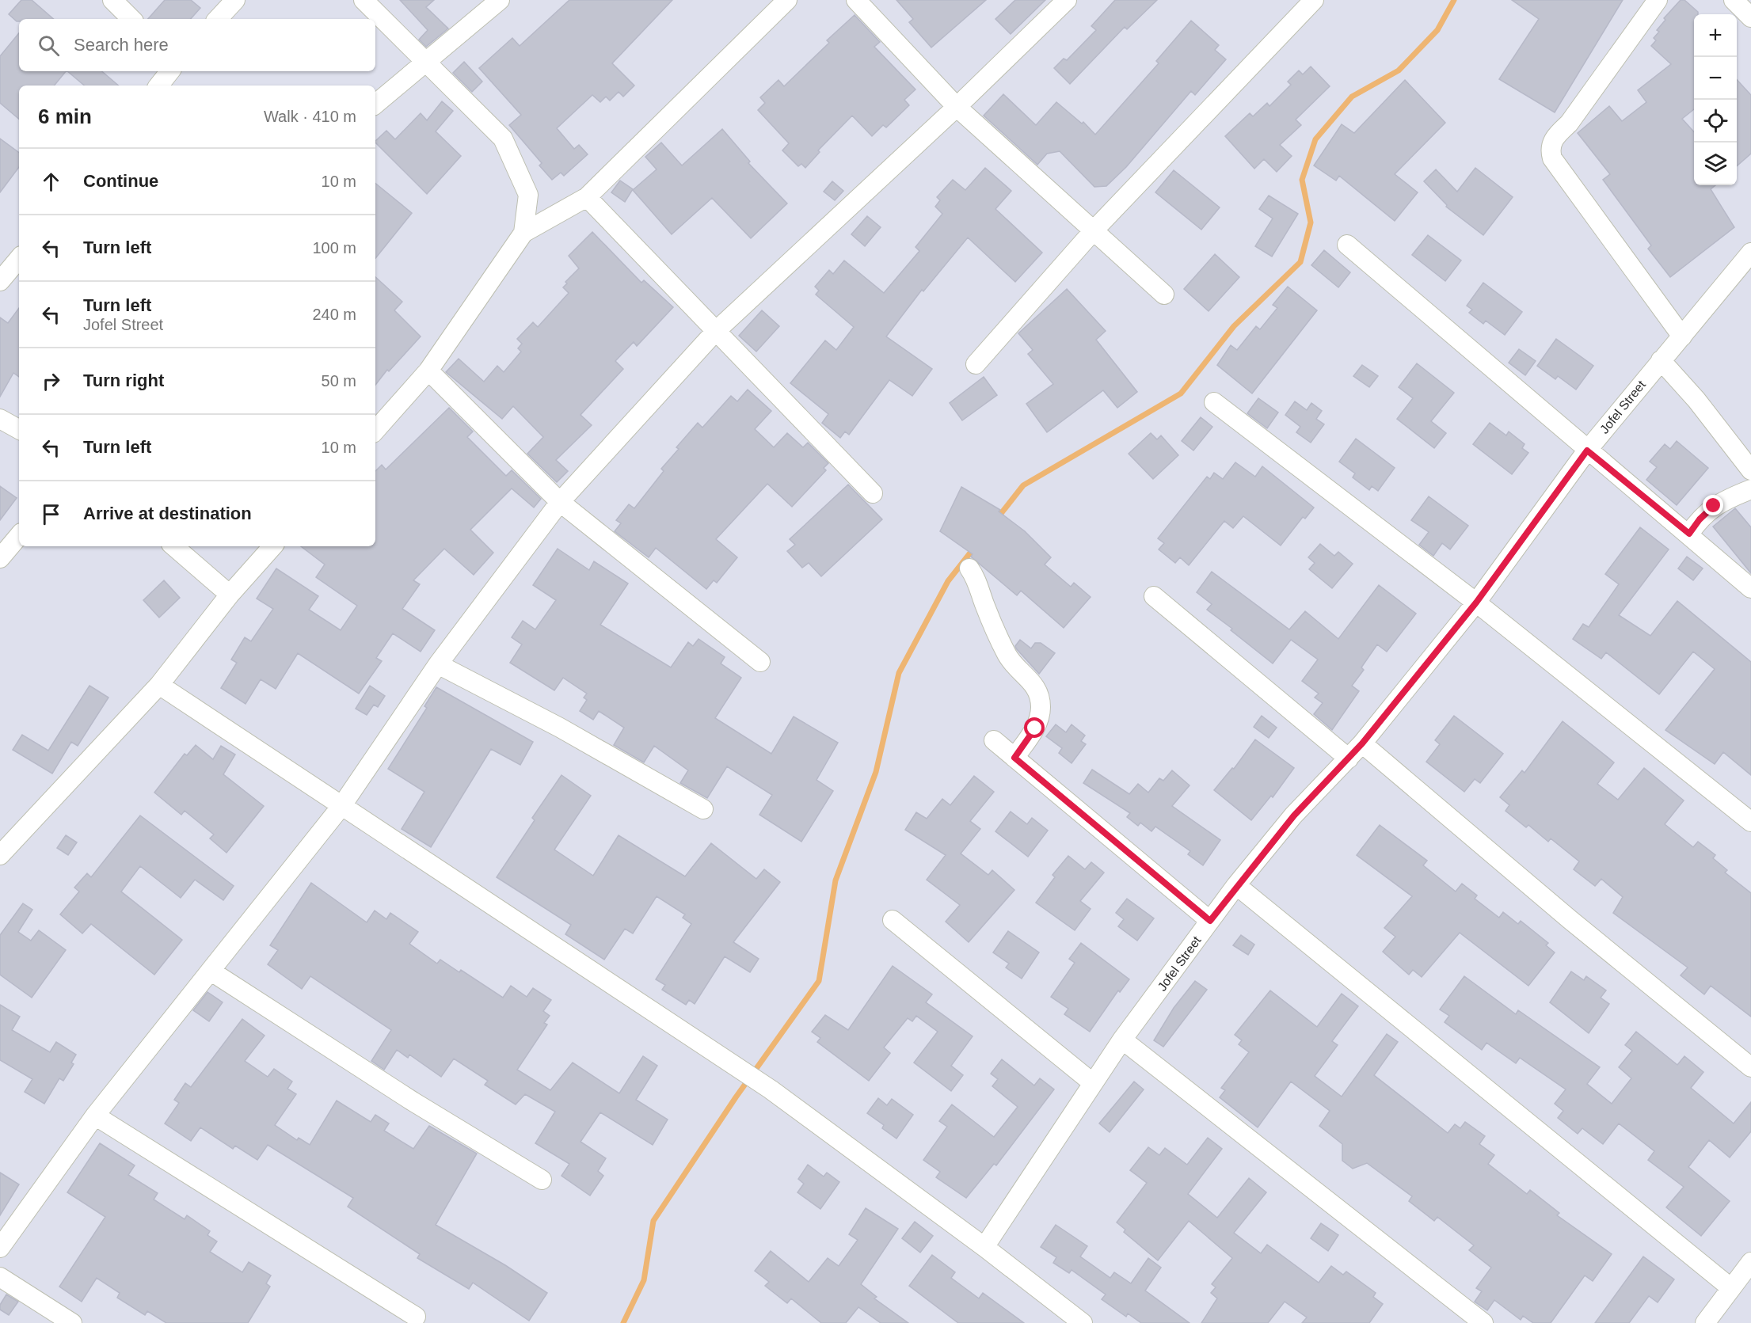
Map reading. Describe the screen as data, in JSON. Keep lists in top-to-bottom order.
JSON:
{
  "streets": {
    "street": ["Jofel Street"]
  },
  "page": {
    "map_buttons": ["+", "−"],
    "search": "Search here",
    "heading": ["6 min", "Walk · 410 m"],
    "list": [
      ["Continue", "10 m"],
      ["Turn left", "100 m"],
      ["Turn left", "Jofel Street", "240 m"],
      ["Turn right", "50 m"],
      ["Turn left", "10 m"],
      "Arrive at destination"
    ]
  }
}
